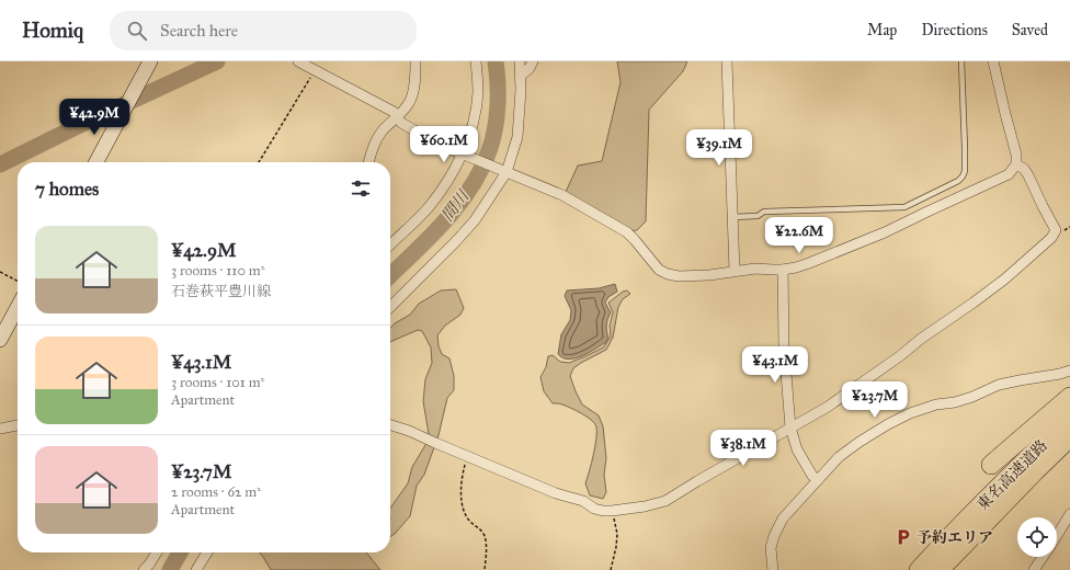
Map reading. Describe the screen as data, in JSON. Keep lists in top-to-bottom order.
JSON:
{
  "streets": {
    "highway": ["東名高速道路"]
  },
  "water": ["間川"],
  "places": {
    "parking": ["予約エリア"]
  },
  "page": {
    "header": "Homiq",
    "search": "Search here",
    "nav": ["Map", "Directions", "Saved"],
    "price": [
      "¥42.9M",
      "¥60.1M",
      "¥39.1M",
      "¥22.6M",
      "¥43.1M",
      "¥23.7M",
      "¥38.1M"
    ],
    "heading": "7 homes",
    "list": [
      {
        "name": "¥42.9M",
        "note": "3 rooms · 110 m² · 石巻萩平豊川線"
      },
      {
        "name": "¥43.1M",
        "note": "3 rooms · 101 m² · Apartment"
      },
      {
        "name": "¥23.7M",
        "note": "2 rooms · 62 m² · Apartment"
      }
    ]
  }
}
